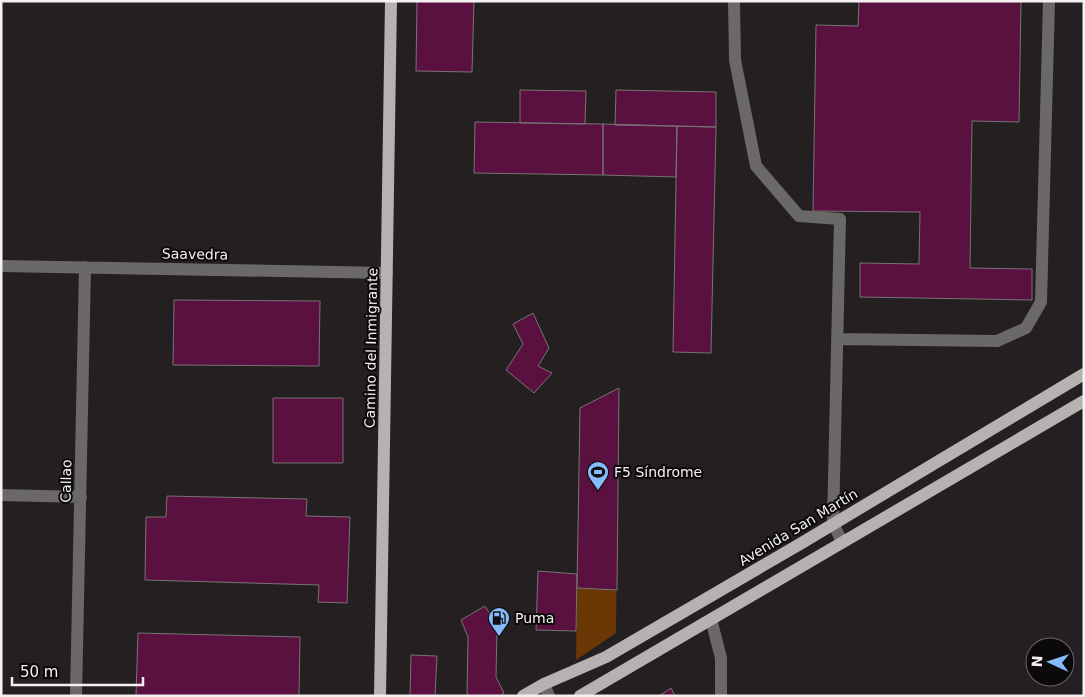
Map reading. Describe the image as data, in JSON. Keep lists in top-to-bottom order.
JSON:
{
  "streets": {
    "main road": ["Camino del Inmigrante", "Avenida San Martín"],
    "street": ["Saavedra", "Callao"]
  },
  "crossings": [
    ["Saavedra", "Camino del Inmigrante"],
    ["Saavedra", "Callao"]
  ],
  "places": {
    "sports": ["F5 Síndrome"],
    "fuel station": ["Puma"]
  },
  "scale_bar": "50 m",
  "north": "left"
}
